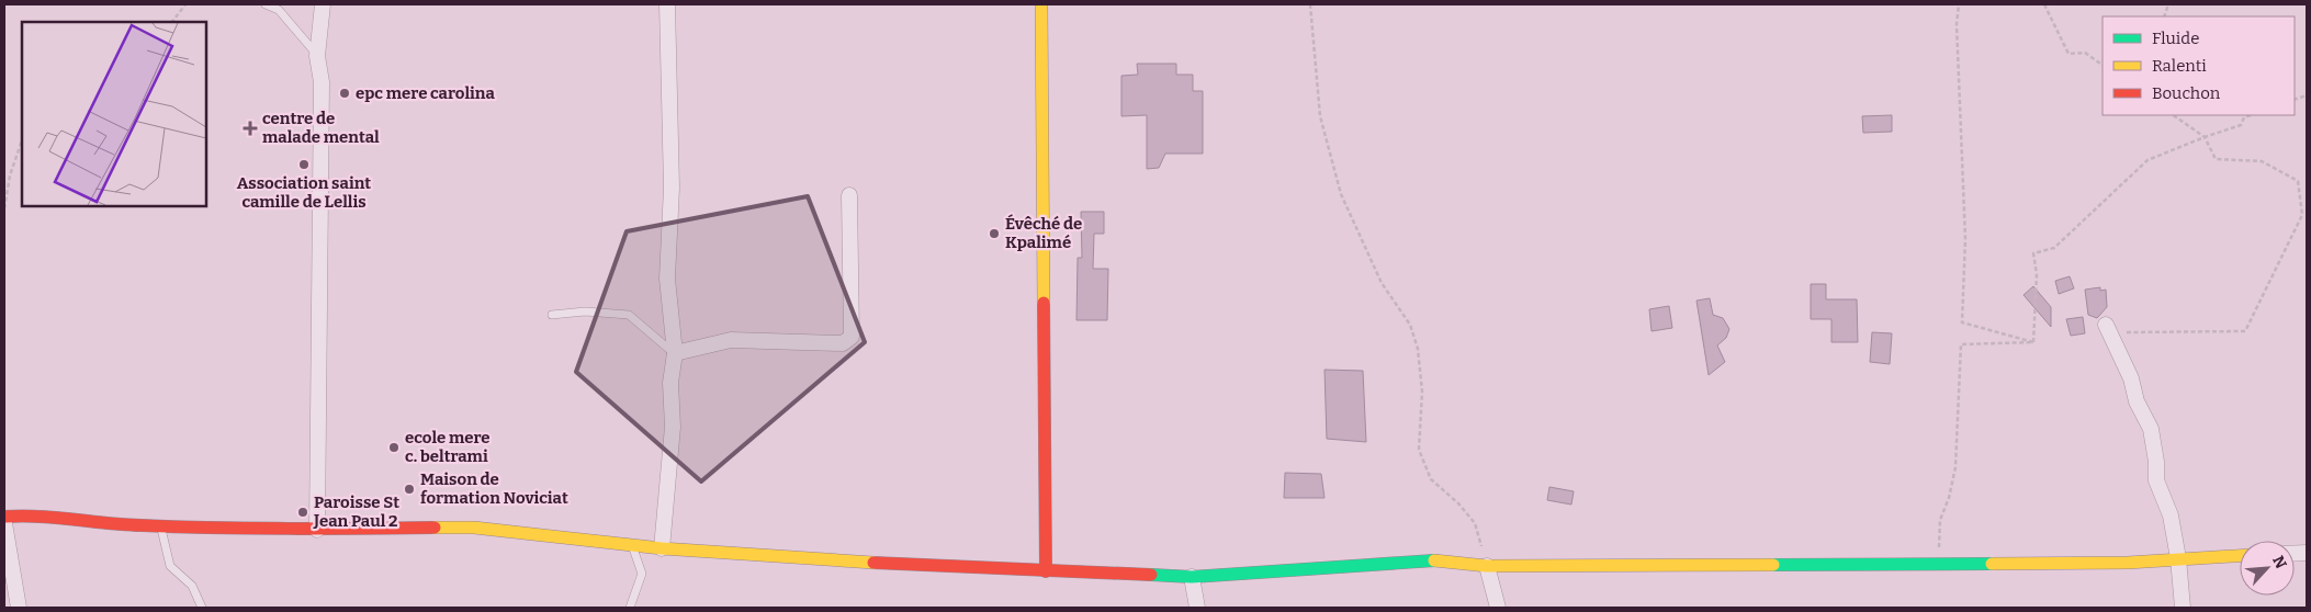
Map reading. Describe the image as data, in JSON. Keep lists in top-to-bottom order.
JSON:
{
  "places": {
    "other": [
      "epc mere carolina",
      "Association saint camille de Lellis",
      "Évêché de Kpalimé",
      "ecole mere c. beltrami",
      "Maison de formation Noviciat",
      "Paroisse St Jean Paul 2"
    ],
    "health": ["centre de malade mental"]
  },
  "legend": ["Fluide", "Ralenti", "Bouchon"],
  "north": "top right"
}
